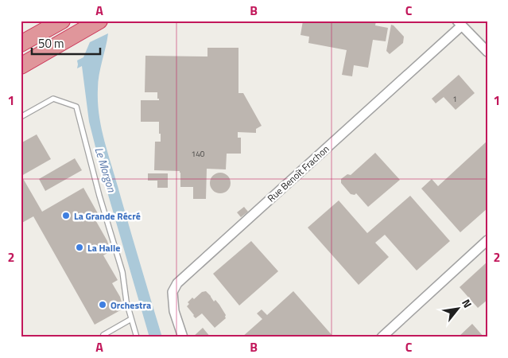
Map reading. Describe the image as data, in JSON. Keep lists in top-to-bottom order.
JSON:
{
  "streets": {
    "street": ["Rue Benoît Frachon"]
  },
  "water": ["Le Morgon"],
  "places": ["La Grande Récré", "La Halle", "Orchestra"],
  "house_numbers": ["1", "140"],
  "scale_bar": "50 m",
  "north": "top right",
  "grid": {
    "columns": ["A", "B", "C"],
    "rows": ["1", "2"]
  }
}
